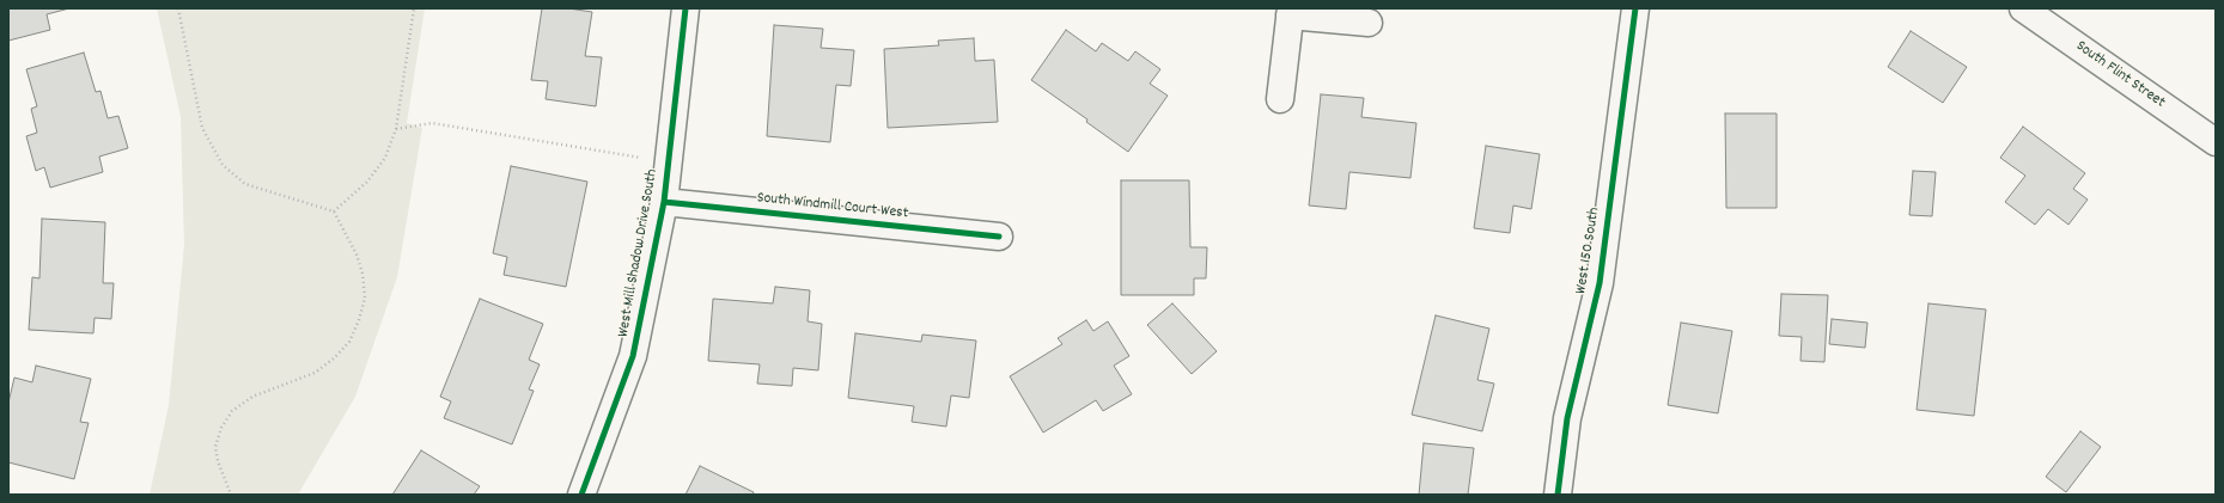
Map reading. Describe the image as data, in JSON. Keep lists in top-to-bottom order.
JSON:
{
  "streets": {
    "street": [
      "South Flint Street",
      "South Windmill Court West",
      "West 150 South",
      "West Mill Shadow Drive South"
    ]
  },
  "crossings": [
    ["South Windmill Court West", "West Mill Shadow Drive South"]
  ]
}
